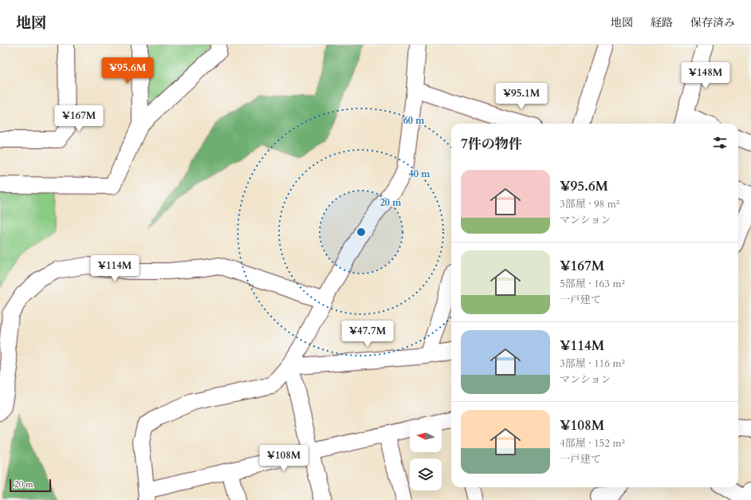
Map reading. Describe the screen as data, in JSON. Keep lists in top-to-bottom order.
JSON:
{
  "scale_bar": "20 m",
  "north": "left",
  "page": {
    "header": "地図",
    "nav": ["地図", "経路", "保存済み"],
    "price": [
      "¥95.6M",
      "¥148M",
      "¥95.1M",
      "¥167M",
      "¥114M",
      "¥47.7M",
      "¥108M"
    ],
    "heading": "7件の物件",
    "list": [
      {
        "name": "¥95.6M",
        "note": "3部屋 · 98 m² · マンション"
      },
      {
        "name": "¥167M",
        "note": "5部屋 · 163 m² · 一戸建て"
      },
      {
        "name": "¥114M",
        "note": "3部屋 · 116 m² · マンション"
      },
      {
        "name": "¥108M",
        "note": "4部屋 · 152 m² · 一戸建て"
      }
    ],
    "scale": "20 m"
  },
  "rings": ["60 m", "40 m", "20 m"]
}
